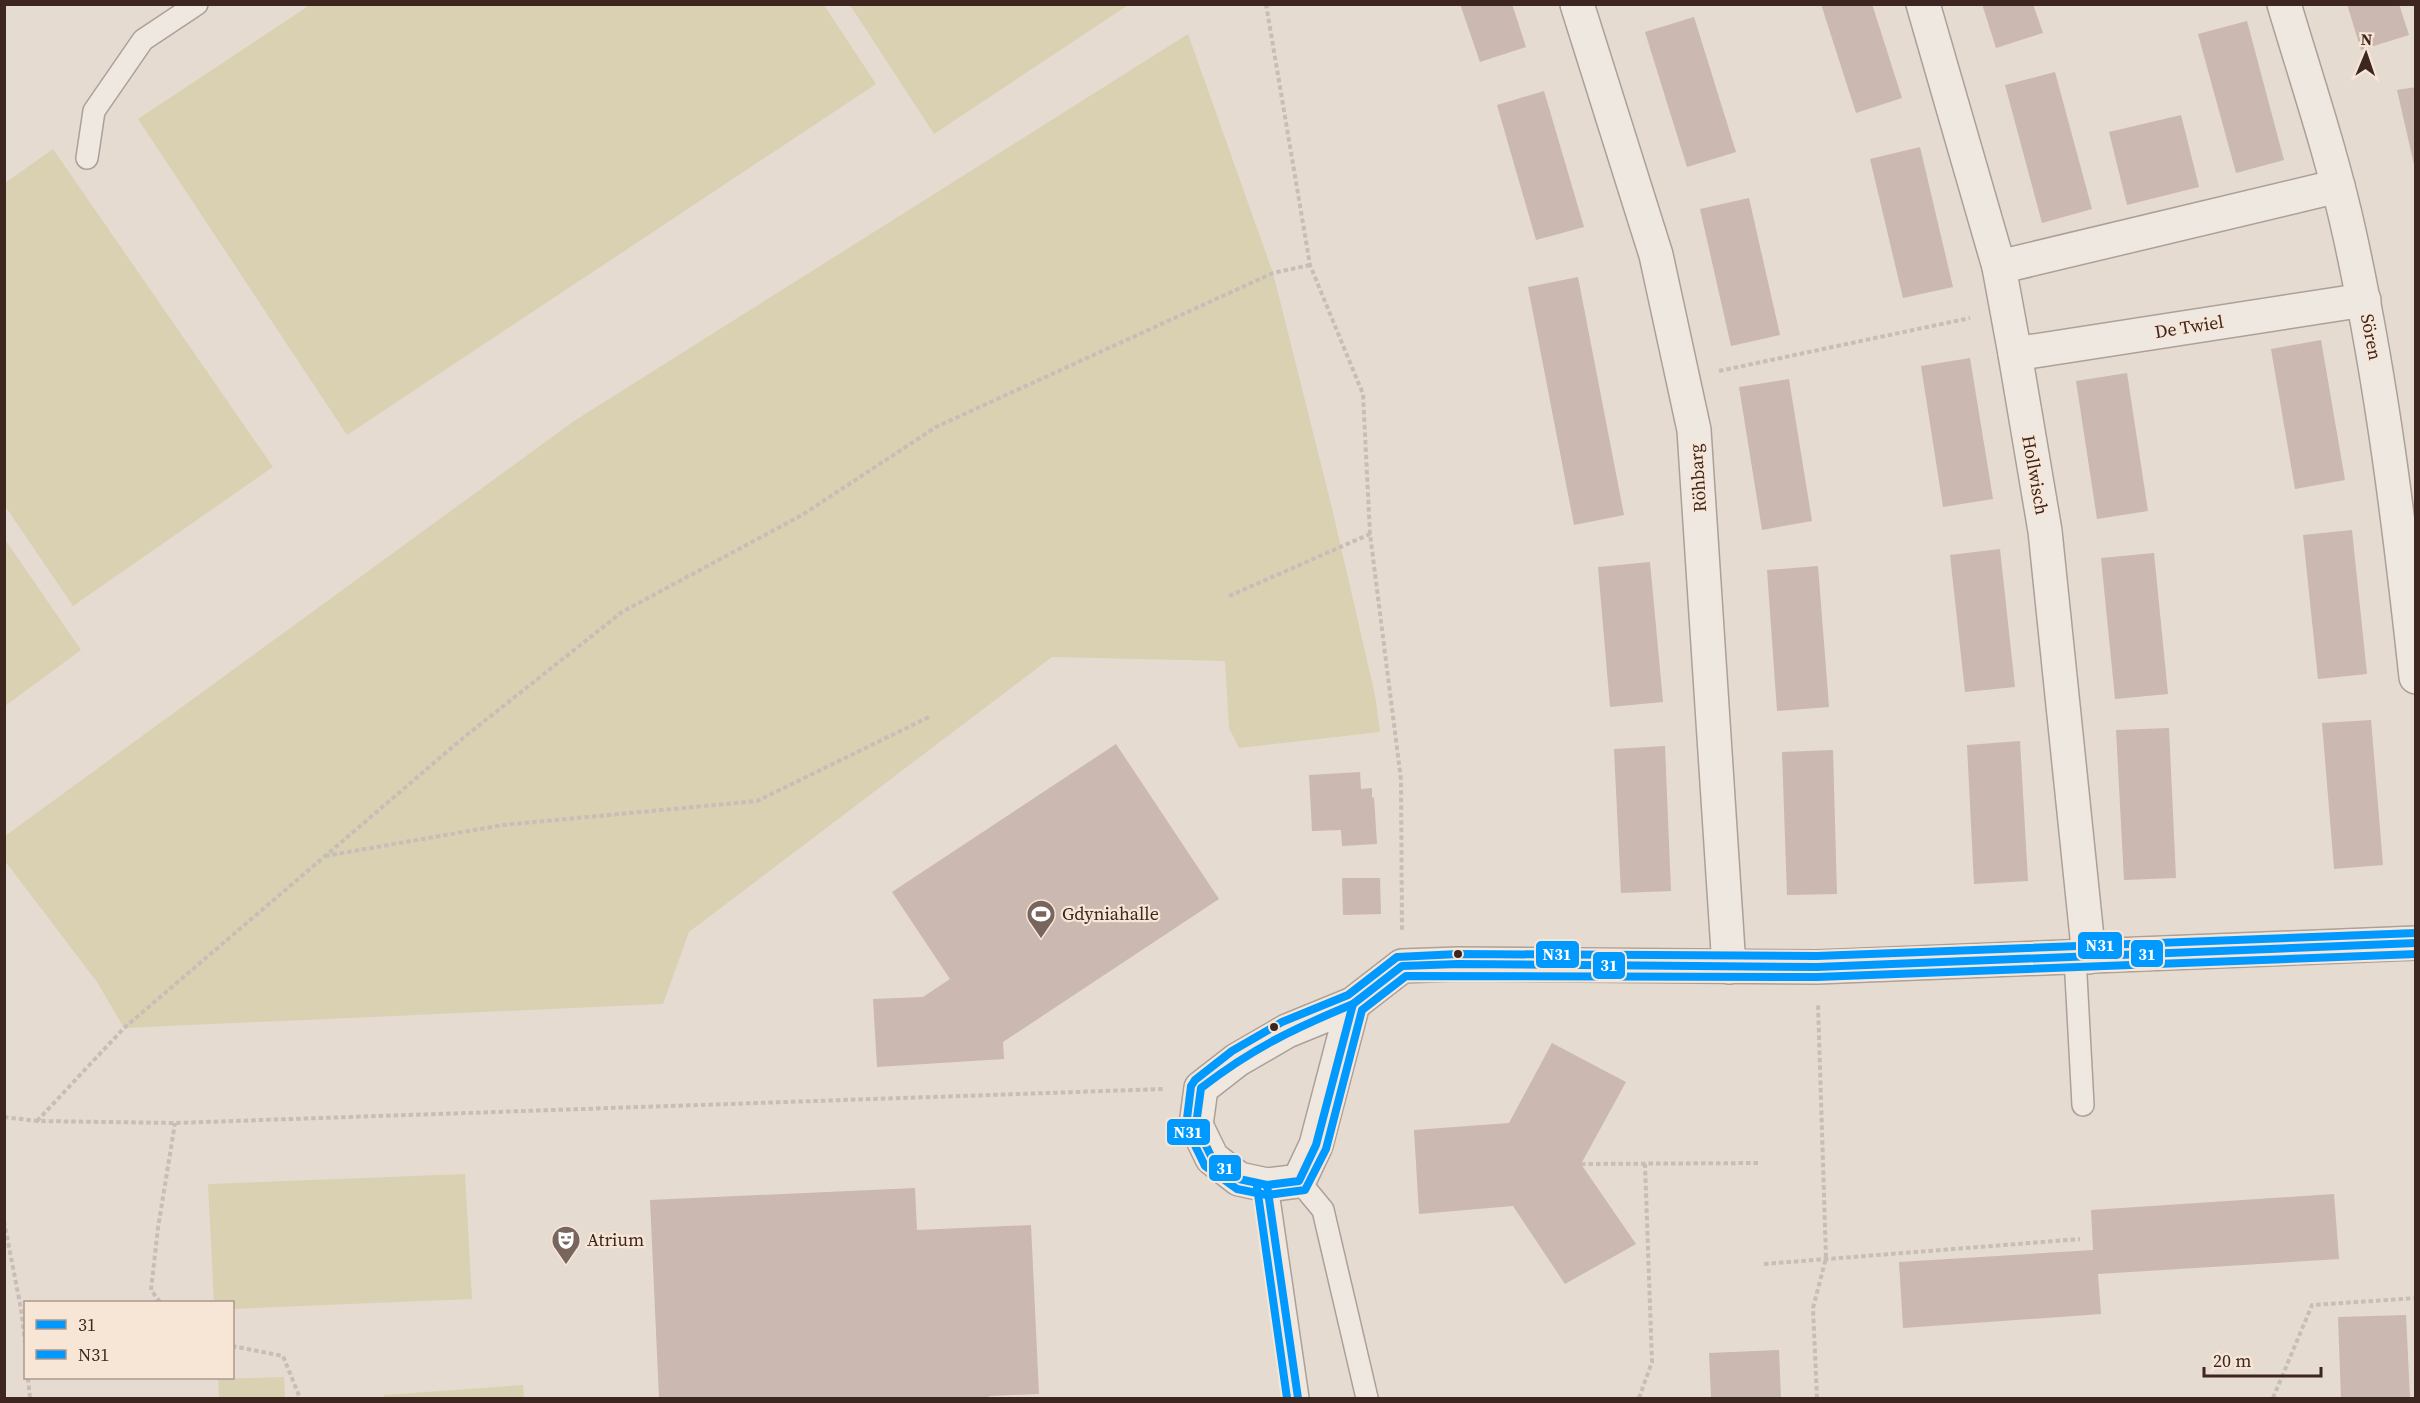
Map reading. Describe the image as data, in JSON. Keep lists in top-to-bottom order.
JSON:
{
  "streets": {
    "street": [
      "De Twiel",
      "Sören",
      "Hollwisch",
      "Röhbarg"
    ]
  },
  "crossings": [
    ["De Twiel", "Sören"],
    ["De Twiel", "Hollwisch"]
  ],
  "places": {
    "sports": ["Gdyniahalle"],
    "theatre": ["Atrium"]
  },
  "lines": ["transit line N31", "transit line 31"],
  "legend": ["31", "N31"],
  "scale_bar": "20 m",
  "north": "top"
}
